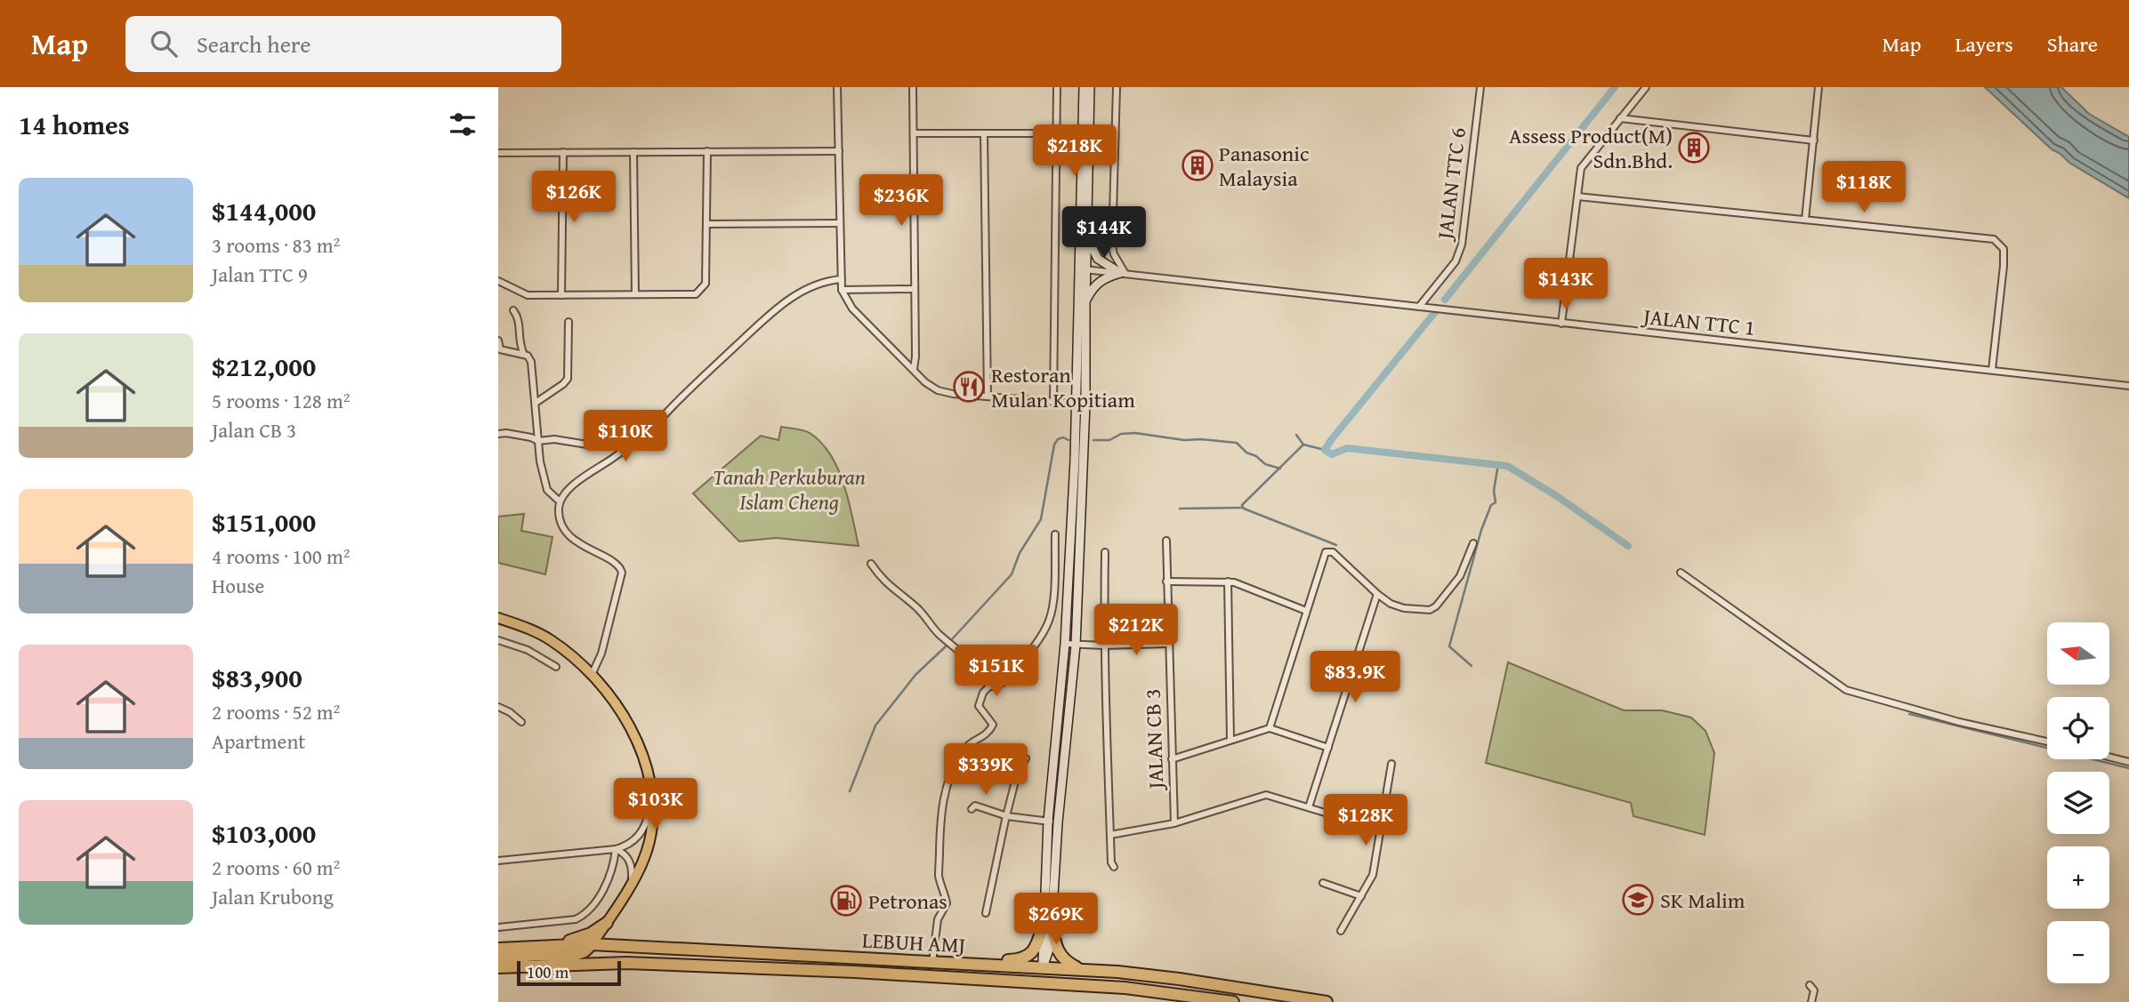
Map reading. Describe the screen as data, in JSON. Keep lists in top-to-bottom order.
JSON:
{
  "streets": {
    "highway": ["LEBUH AMJ"],
    "street": ["JALAN TTC 6", "JALAN TTC 1", "JALAN CB 3"]
  },
  "crossings": [
    ["JALAN TTC 6", "JALAN TTC 1"]
  ],
  "parks": ["Tanah Perkuburan Islam Cheng"],
  "places": {
    "building": ["Assess Product(M) Sdn.Bhd.", "Panasonic Malaysia"],
    "restaurant": ["Restoran Mulan Kopitiam"],
    "school or university": ["SK Malim"],
    "fuel station": ["Petronas"]
  },
  "scale_bar": "100 m",
  "north": "left",
  "page": {
    "header": "Map",
    "search": "Search here",
    "nav": ["Map", "Layers", "Share"],
    "heading": "14 homes",
    "price": [
      "$218K",
      "$118K",
      "$126K",
      "$236K",
      "$144K",
      "$143K",
      "$110K",
      "$212K",
      "$151K",
      "$83.9K",
      "$339K",
      "$103K",
      "$128K",
      "$269K"
    ],
    "list": [
      {
        "name": "$144,000",
        "note": "3 rooms · 83 m² · Jalan TTC 9"
      },
      {
        "name": "$212,000",
        "note": "5 rooms · 128 m² · Jalan CB 3"
      },
      {
        "name": "$151,000",
        "note": "4 rooms · 100 m² · House"
      },
      {
        "name": "$83,900",
        "note": "2 rooms · 52 m² · Apartment"
      },
      {
        "name": "$103,000",
        "note": "2 rooms · 60 m² · Jalan Krubong"
      }
    ],
    "map_buttons": ["+", "−"],
    "scale": "100 m"
  }
}
